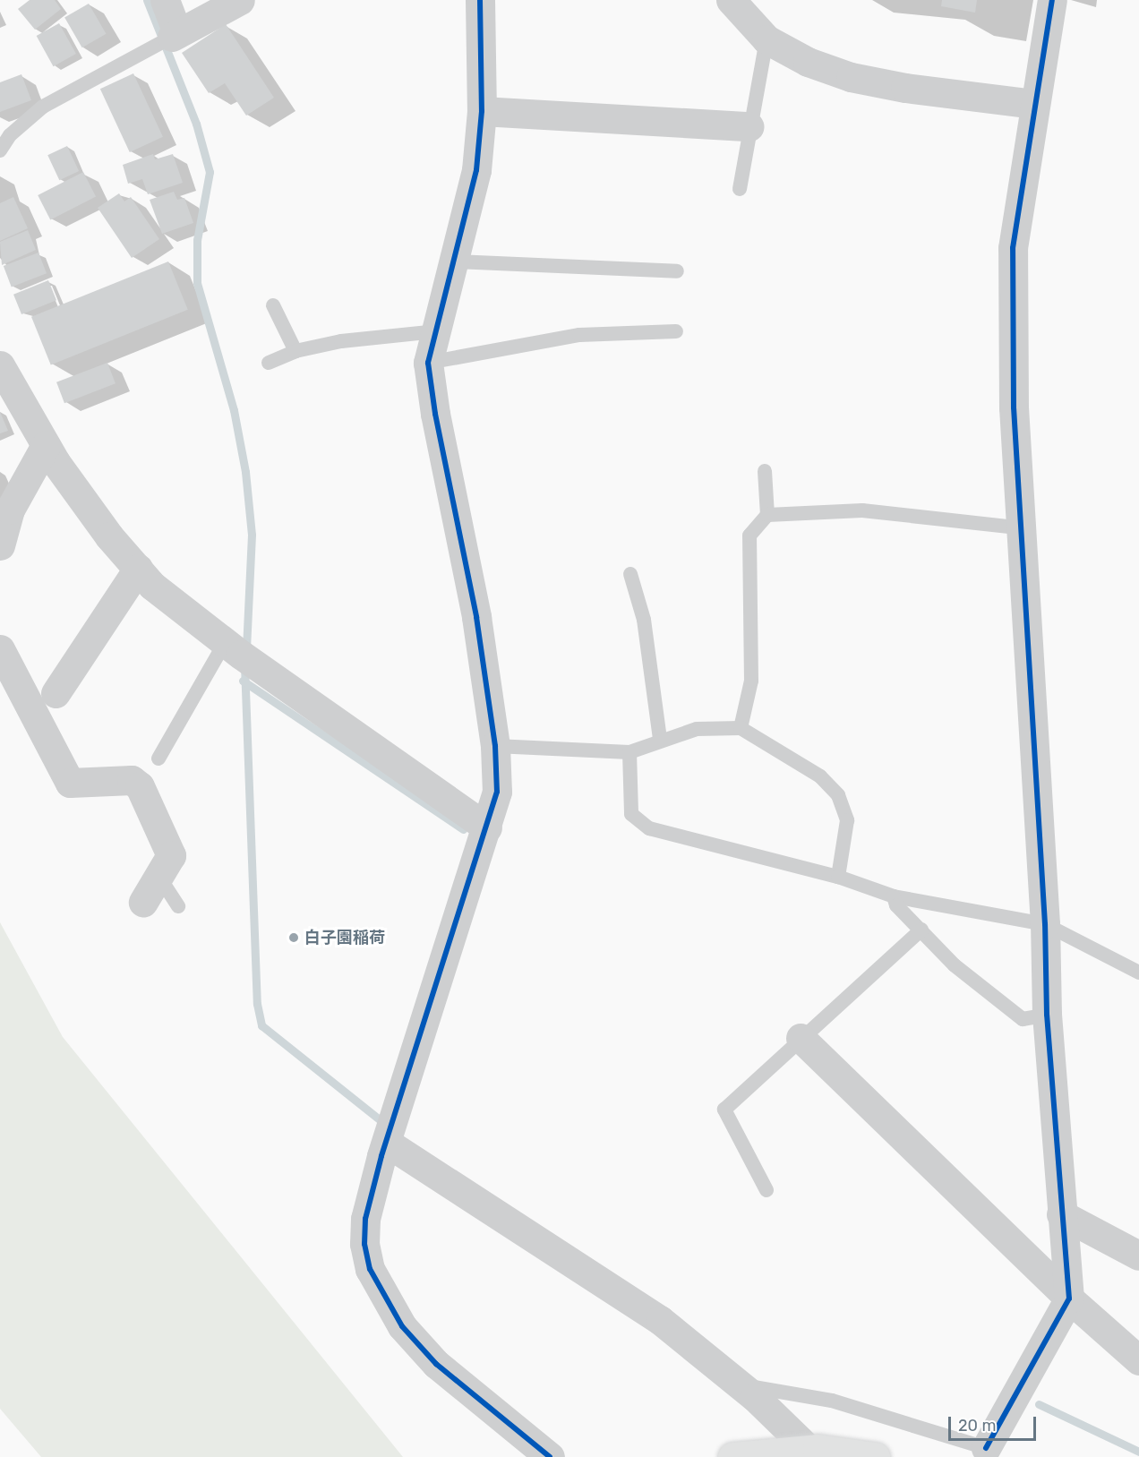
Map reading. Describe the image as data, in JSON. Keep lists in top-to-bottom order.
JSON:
{
  "places": ["白子園稲荷"],
  "scale_bar": "20 m"
}
